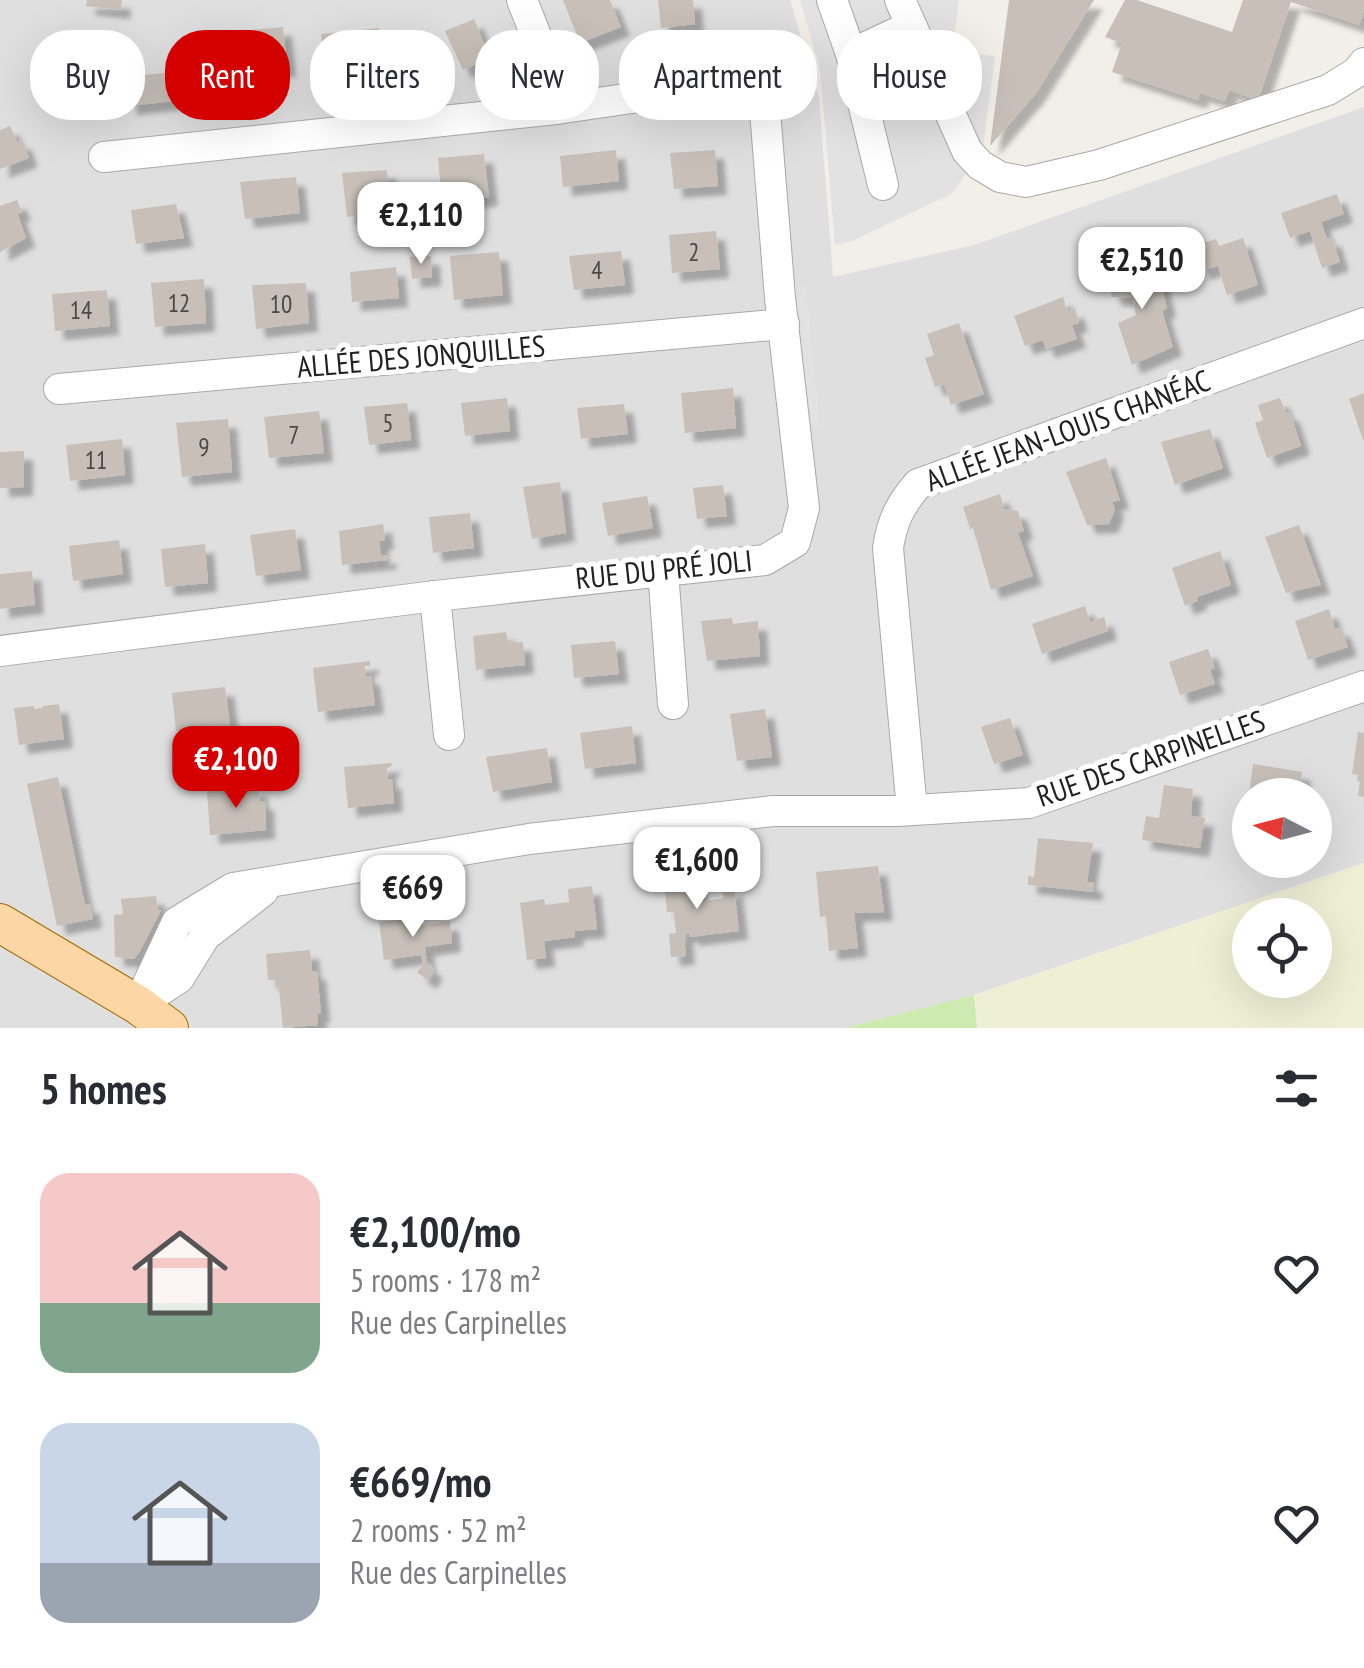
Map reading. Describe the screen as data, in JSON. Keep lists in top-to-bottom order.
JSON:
{
  "streets": {
    "street": [
      "ALLÉE DES JONQUILLES",
      "ALLÉE JEAN-LOUIS CHANÉAC",
      "RUE DU PRÉ JOLI",
      "RUE DES CARPINELLES"
    ]
  },
  "crossings": [
    ["ALLÉE DES JONQUILLES", "RUE DU PRÉ JOLI"],
    ["ALLÉE JEAN-LOUIS CHANÉAC", "RUE DES CARPINELLES"]
  ],
  "house_numbers": [
    "2",
    "4",
    "12",
    "10",
    "14",
    "5",
    "7",
    "9",
    "11"
  ],
  "north": "left",
  "page": {
    "chip": [
      "Buy",
      "Rent",
      "Filters",
      "New",
      "Apartment",
      "House"
    ],
    "price": [
      "€2,110",
      "€2,510",
      "€2,100",
      "€1,600",
      "€669"
    ],
    "heading": "5 homes",
    "list": [
      {
        "name": "€2,100/mo",
        "note": "5 rooms · 178 m² · Rue des Carpinelles"
      },
      {
        "name": "€669/mo",
        "note": "2 rooms · 52 m² · Rue des Carpinelles"
      }
    ]
  }
}
